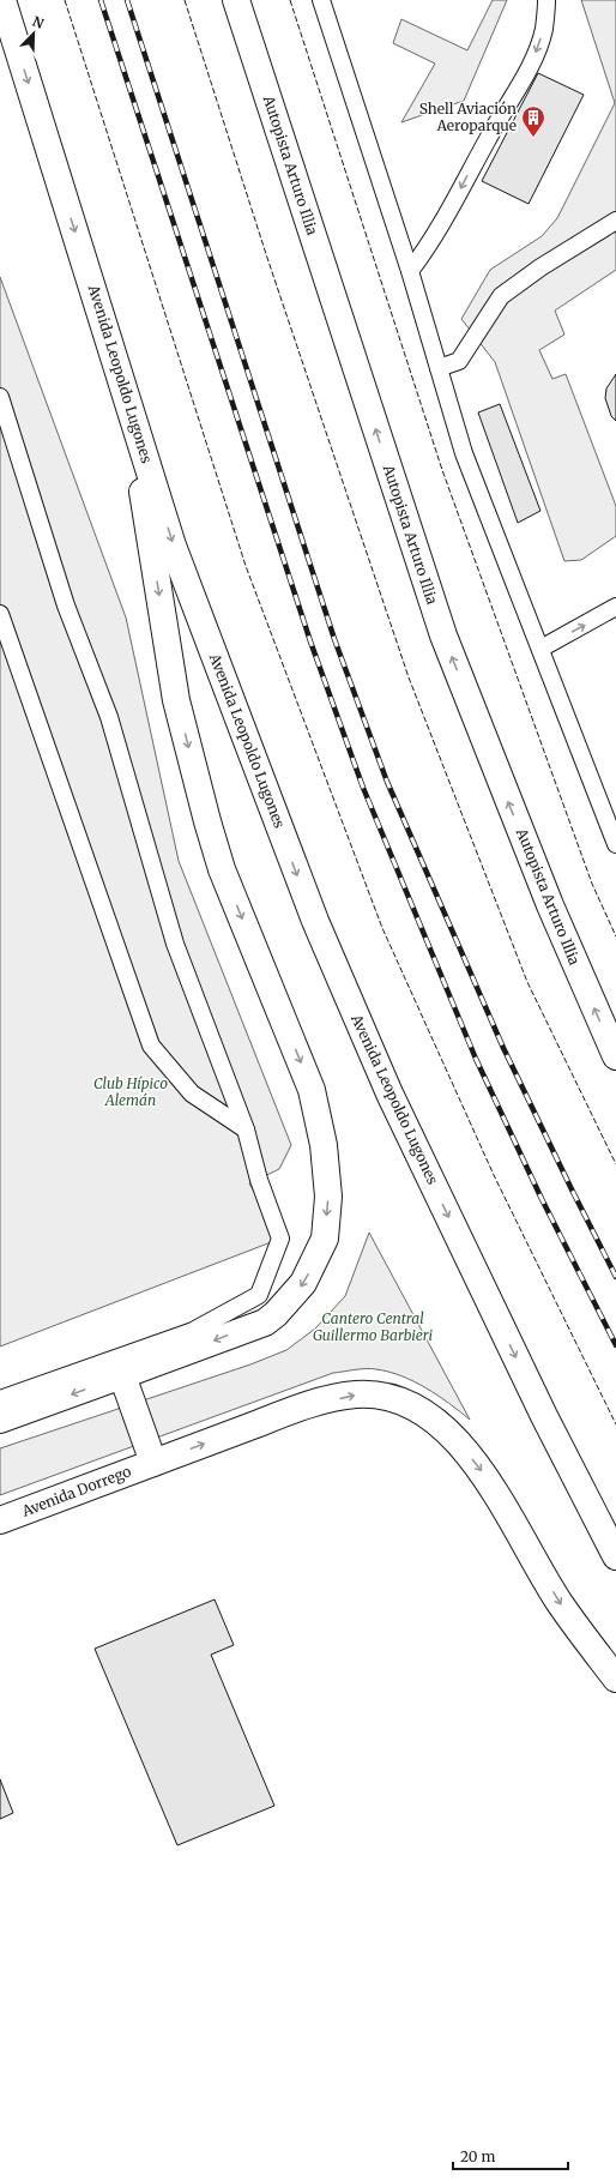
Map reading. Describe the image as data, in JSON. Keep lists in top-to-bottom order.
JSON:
{
  "streets": {
    "main road": ["Autopista Arturo Illia", "Avenida Leopoldo Lugones", "Avenida Dorrego"]
  },
  "one_way": ["Autopista Arturo Illia", "Avenida Leopoldo Lugones", "Avenida Dorrego"],
  "parks": ["Club Hípico Alemán", "Cantero Central Guillermo Barbieri"],
  "places": {
    "building": ["Shell Aviación Aeroparque"]
  },
  "scale_bar": "20 m",
  "north": "top right"
}
